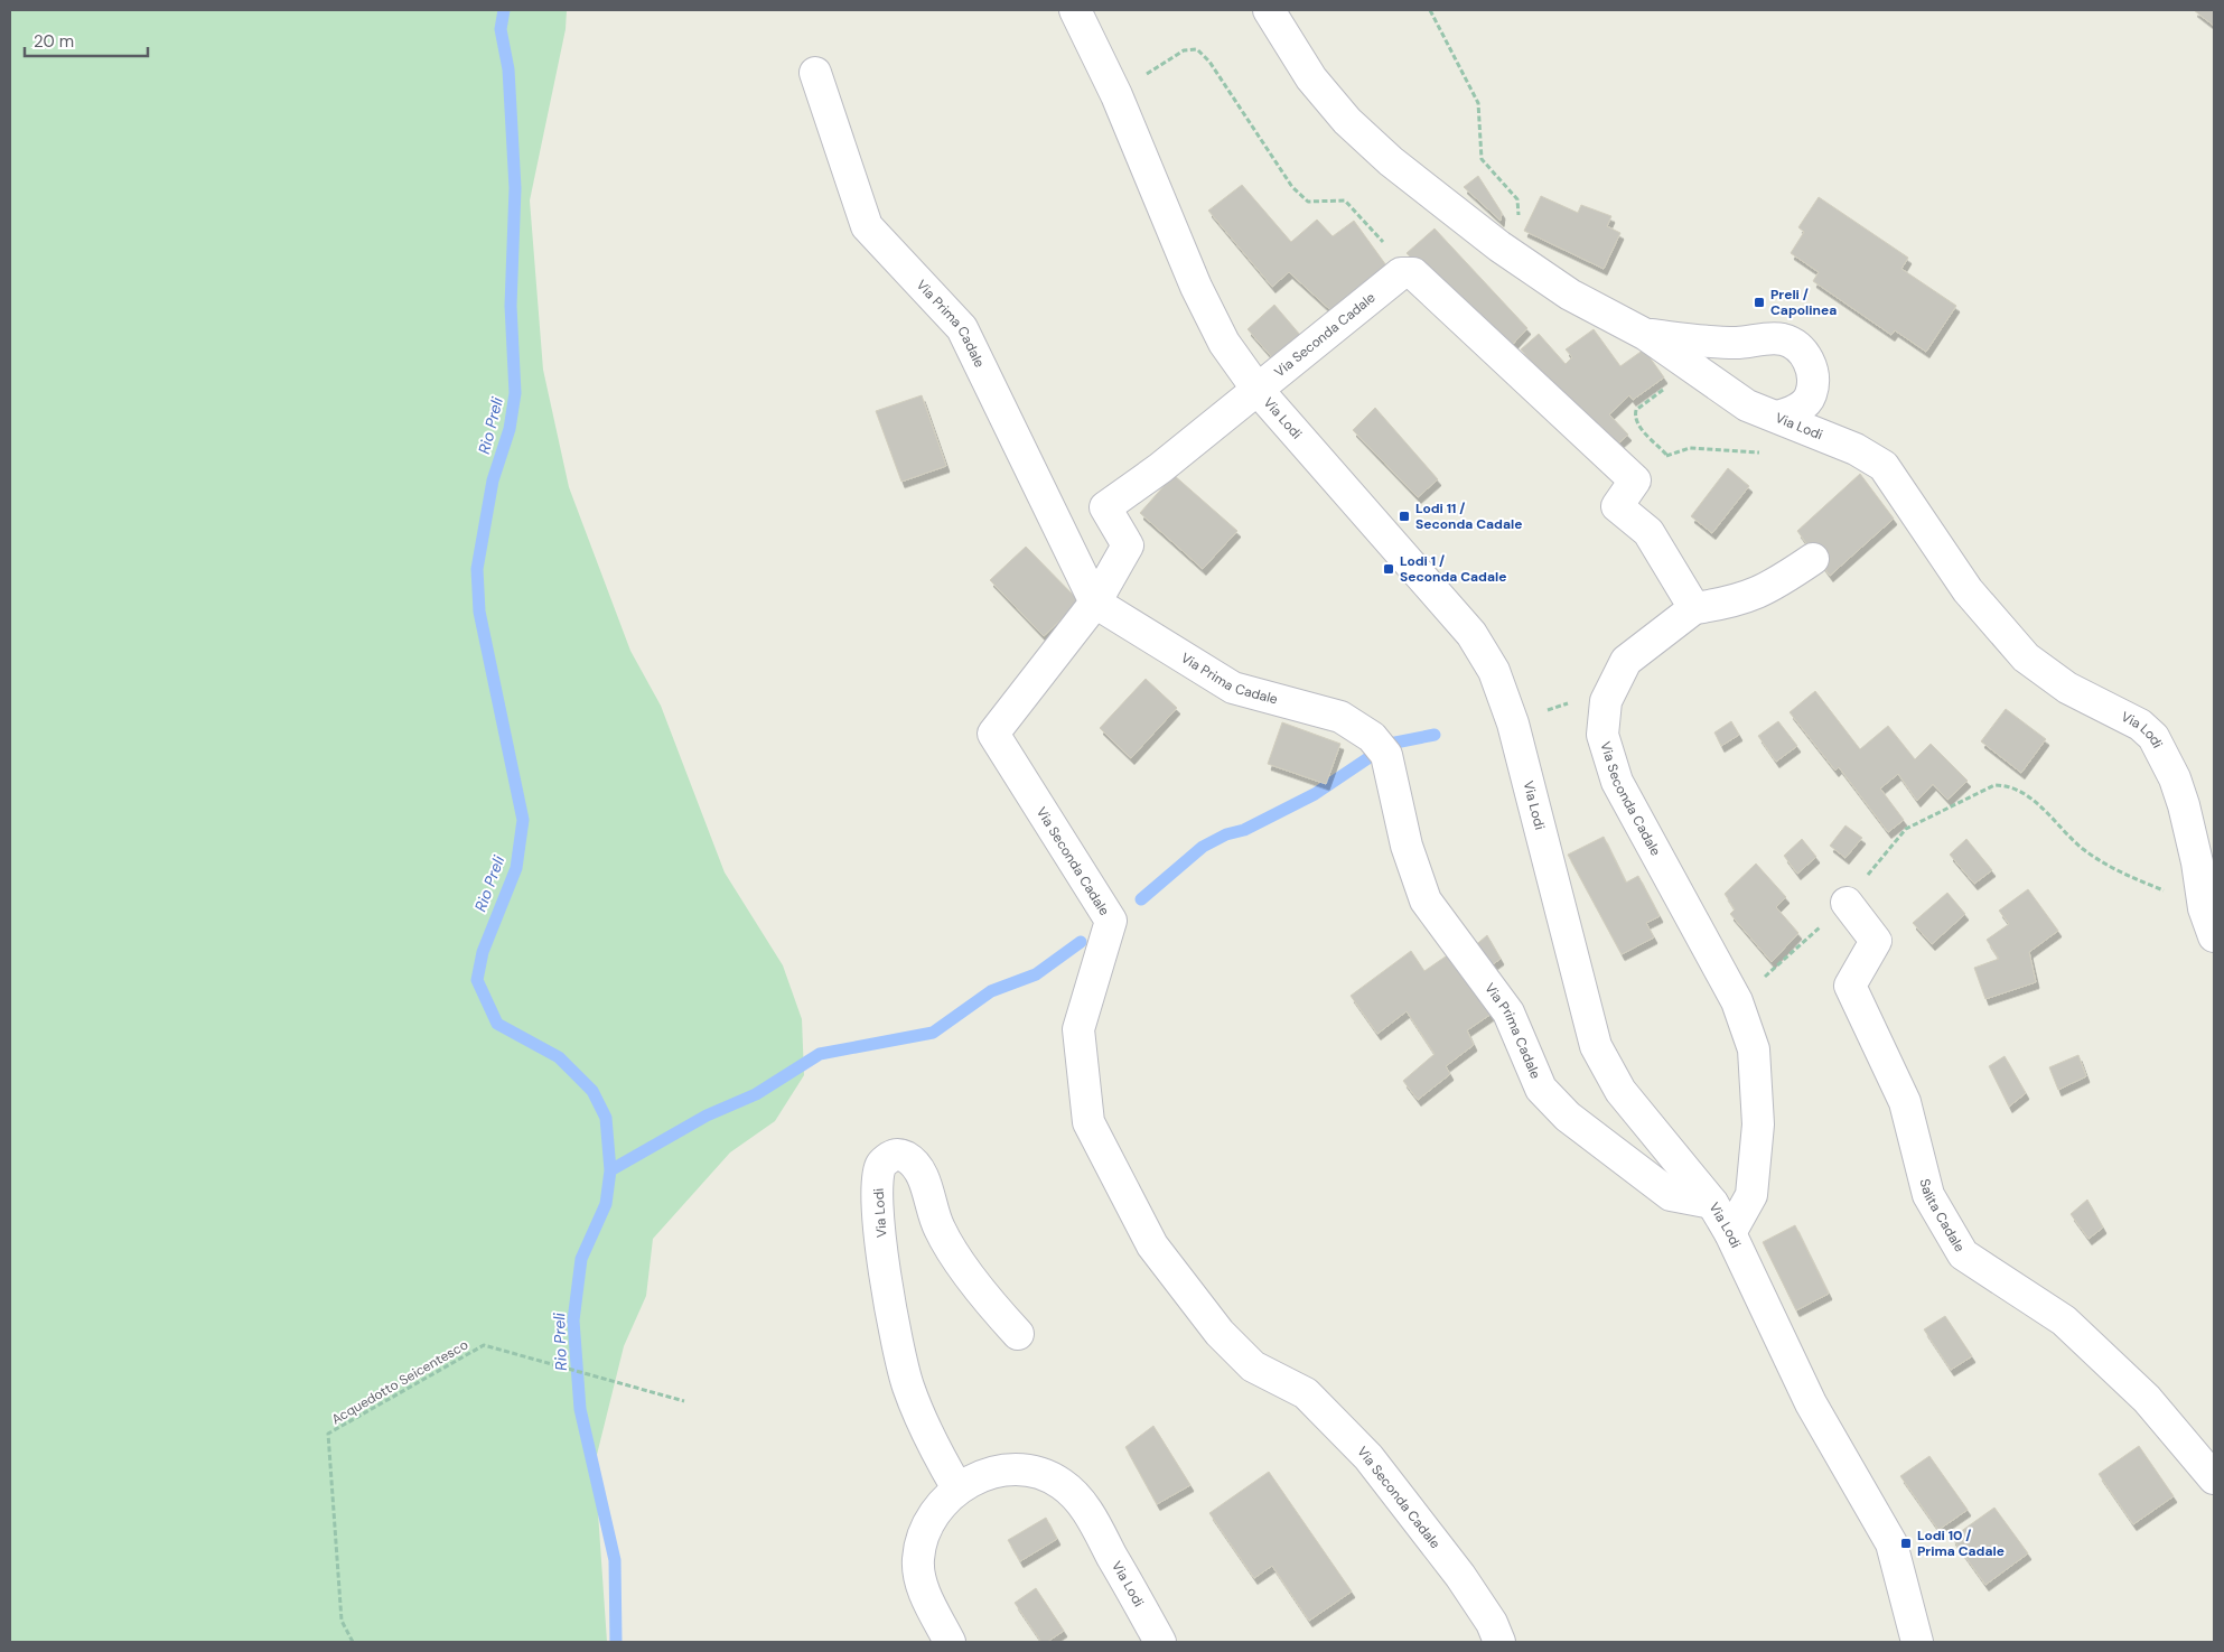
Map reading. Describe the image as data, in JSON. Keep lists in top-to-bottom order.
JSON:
{
  "streets": {
    "street": [
      "Via Prima Cadale",
      "Via Seconda Cadale",
      "Via Lodi",
      "Salita Cadale"
    ],
    "path": ["Acquedotto Seicentesco"]
  },
  "crossings": [
    ["Via Prima Cadale", "Via Seconda Cadale"],
    ["Via Prima Cadale", "Via Lodi"],
    ["Via Seconda Cadale", "Via Lodi"]
  ],
  "water": ["Rio Preli"],
  "places": {
    "transit": [
      "Preli / Capolinea",
      "Lodi 11 / Seconda Cadale",
      "Lodi 1 / Seconda Cadale",
      "Lodi 10 / Prima Cadale"
    ]
  },
  "scale_bar": "20 m"
}
